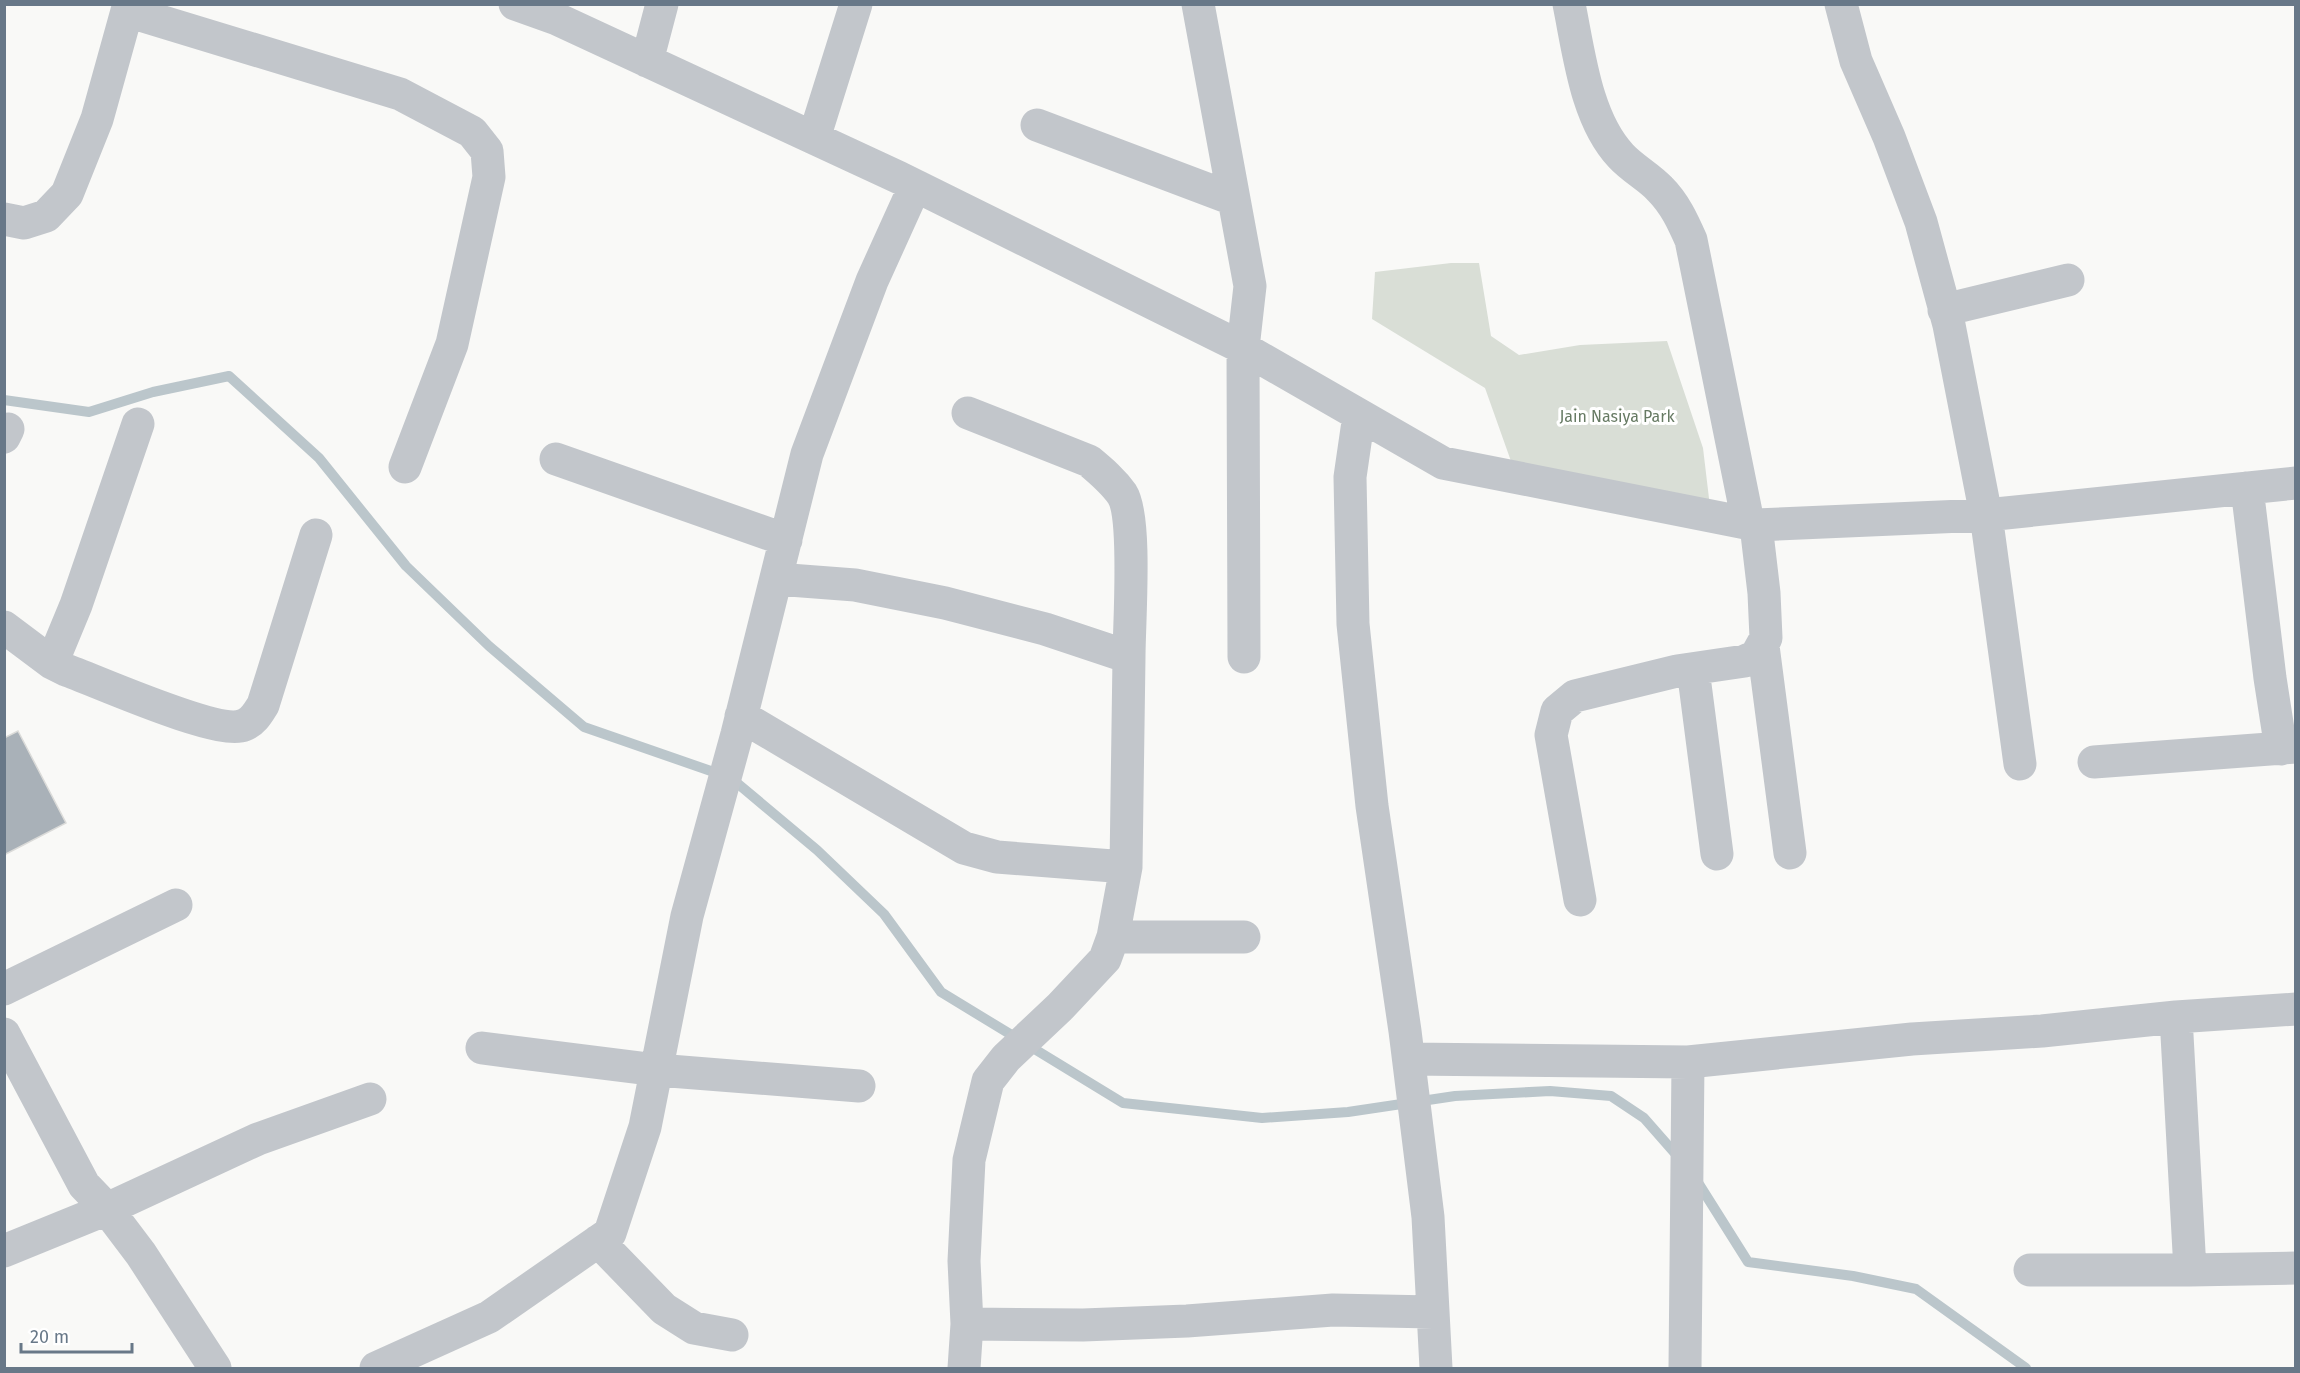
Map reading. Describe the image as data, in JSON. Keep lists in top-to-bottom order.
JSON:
{
  "parks": ["Jain Nasiya Park"],
  "scale_bar": "20 m"
}
